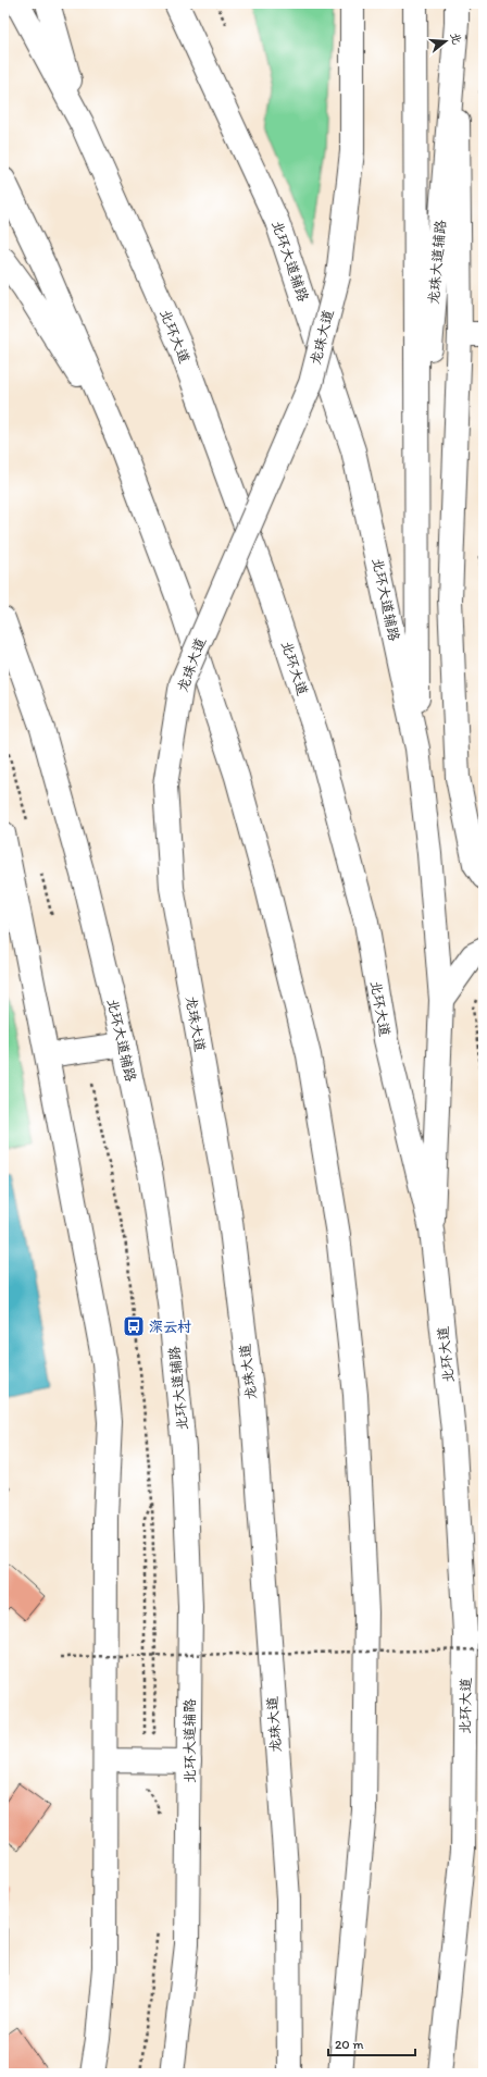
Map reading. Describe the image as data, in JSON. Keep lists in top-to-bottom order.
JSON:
{
  "streets": {
    "main road": [
      "北环大道辅路",
      "龙珠大道辅路",
      "北环大道",
      "龙珠大道"
    ]
  },
  "crossings": [
    ["北环大道辅路", "北环大道"]
  ],
  "places": {
    "bus stop": ["深云村"]
  },
  "scale_bar": "20 m",
  "north": "right"
}
